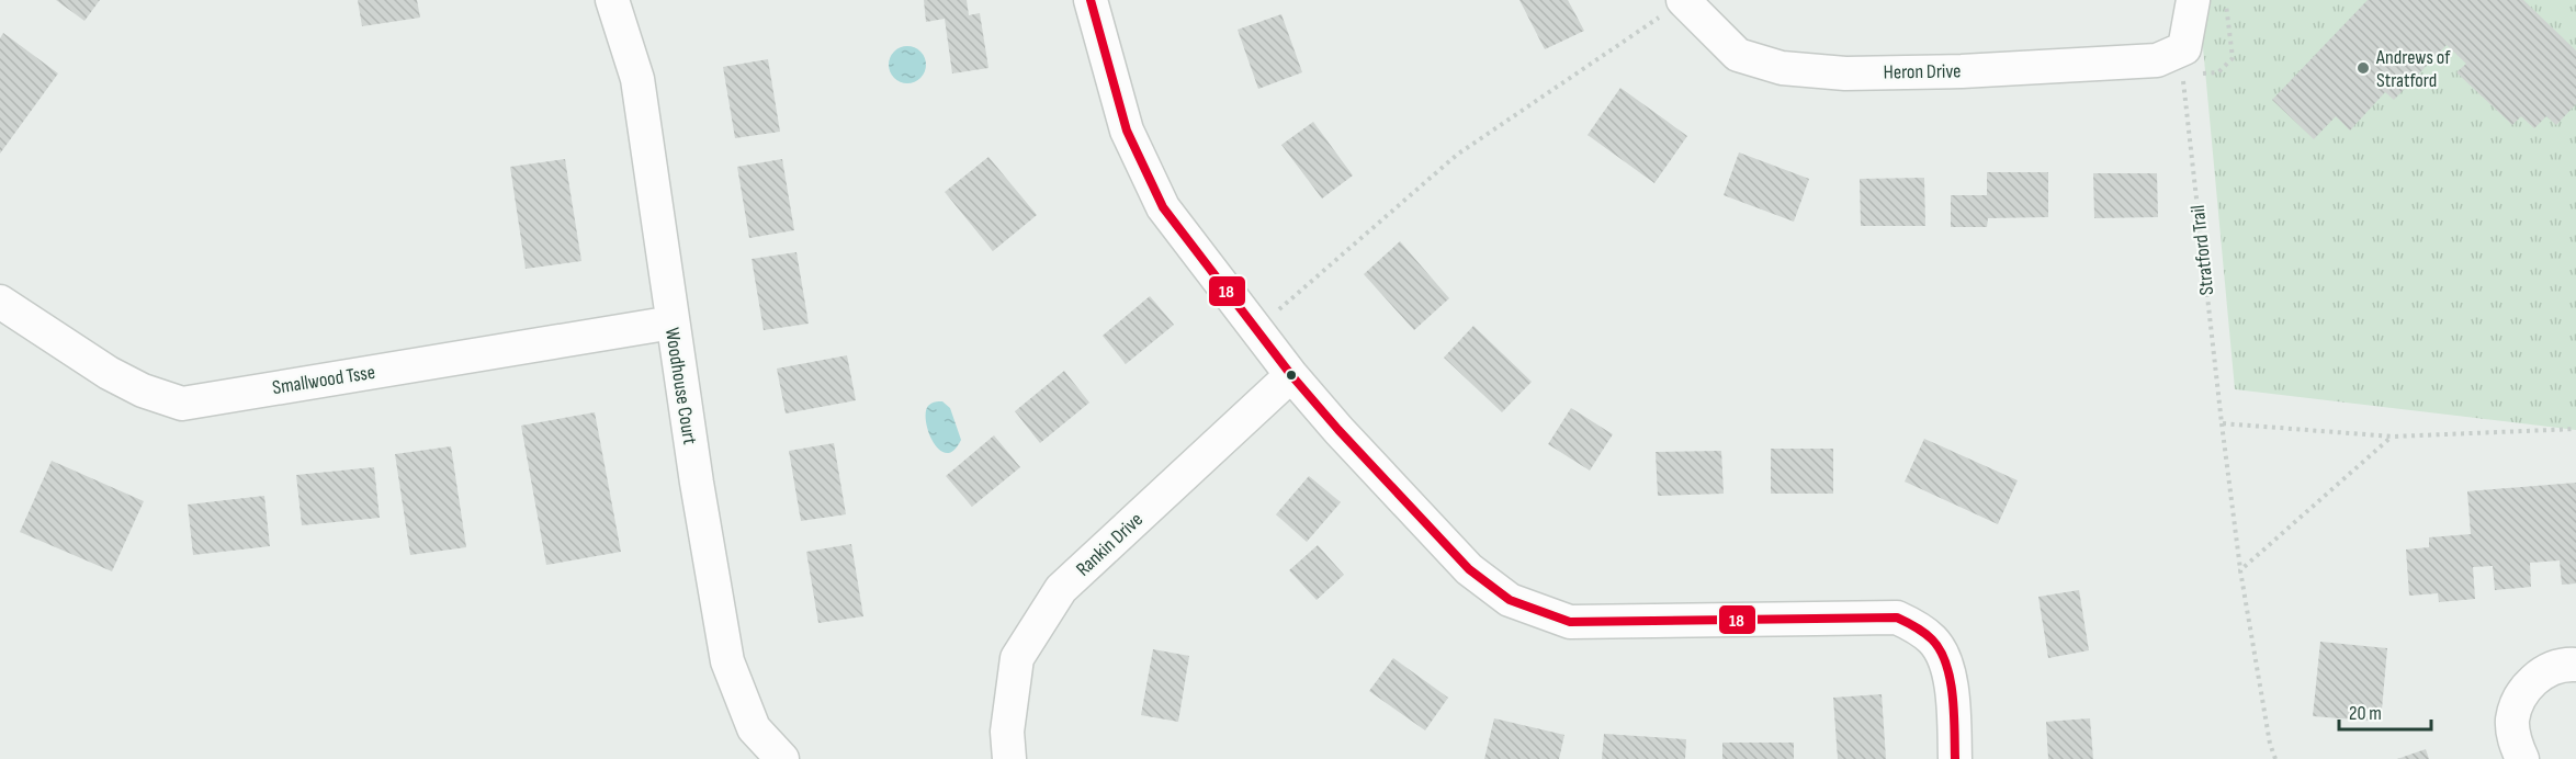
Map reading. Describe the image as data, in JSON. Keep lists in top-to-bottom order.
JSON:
{
  "streets": {
    "street": [
      "Heron Drive",
      "Smallwood Tsse",
      "Woodhouse Court",
      "Rankin Drive"
    ],
    "path": ["Stratford Trail"]
  },
  "crossings": [
    ["Heron Drive", "Stratford Trail"],
    ["Smallwood Tsse", "Woodhouse Court"]
  ],
  "places": ["Andrews of Stratford"],
  "lines": ["transit line 18"],
  "scale_bar": "20 m"
}
